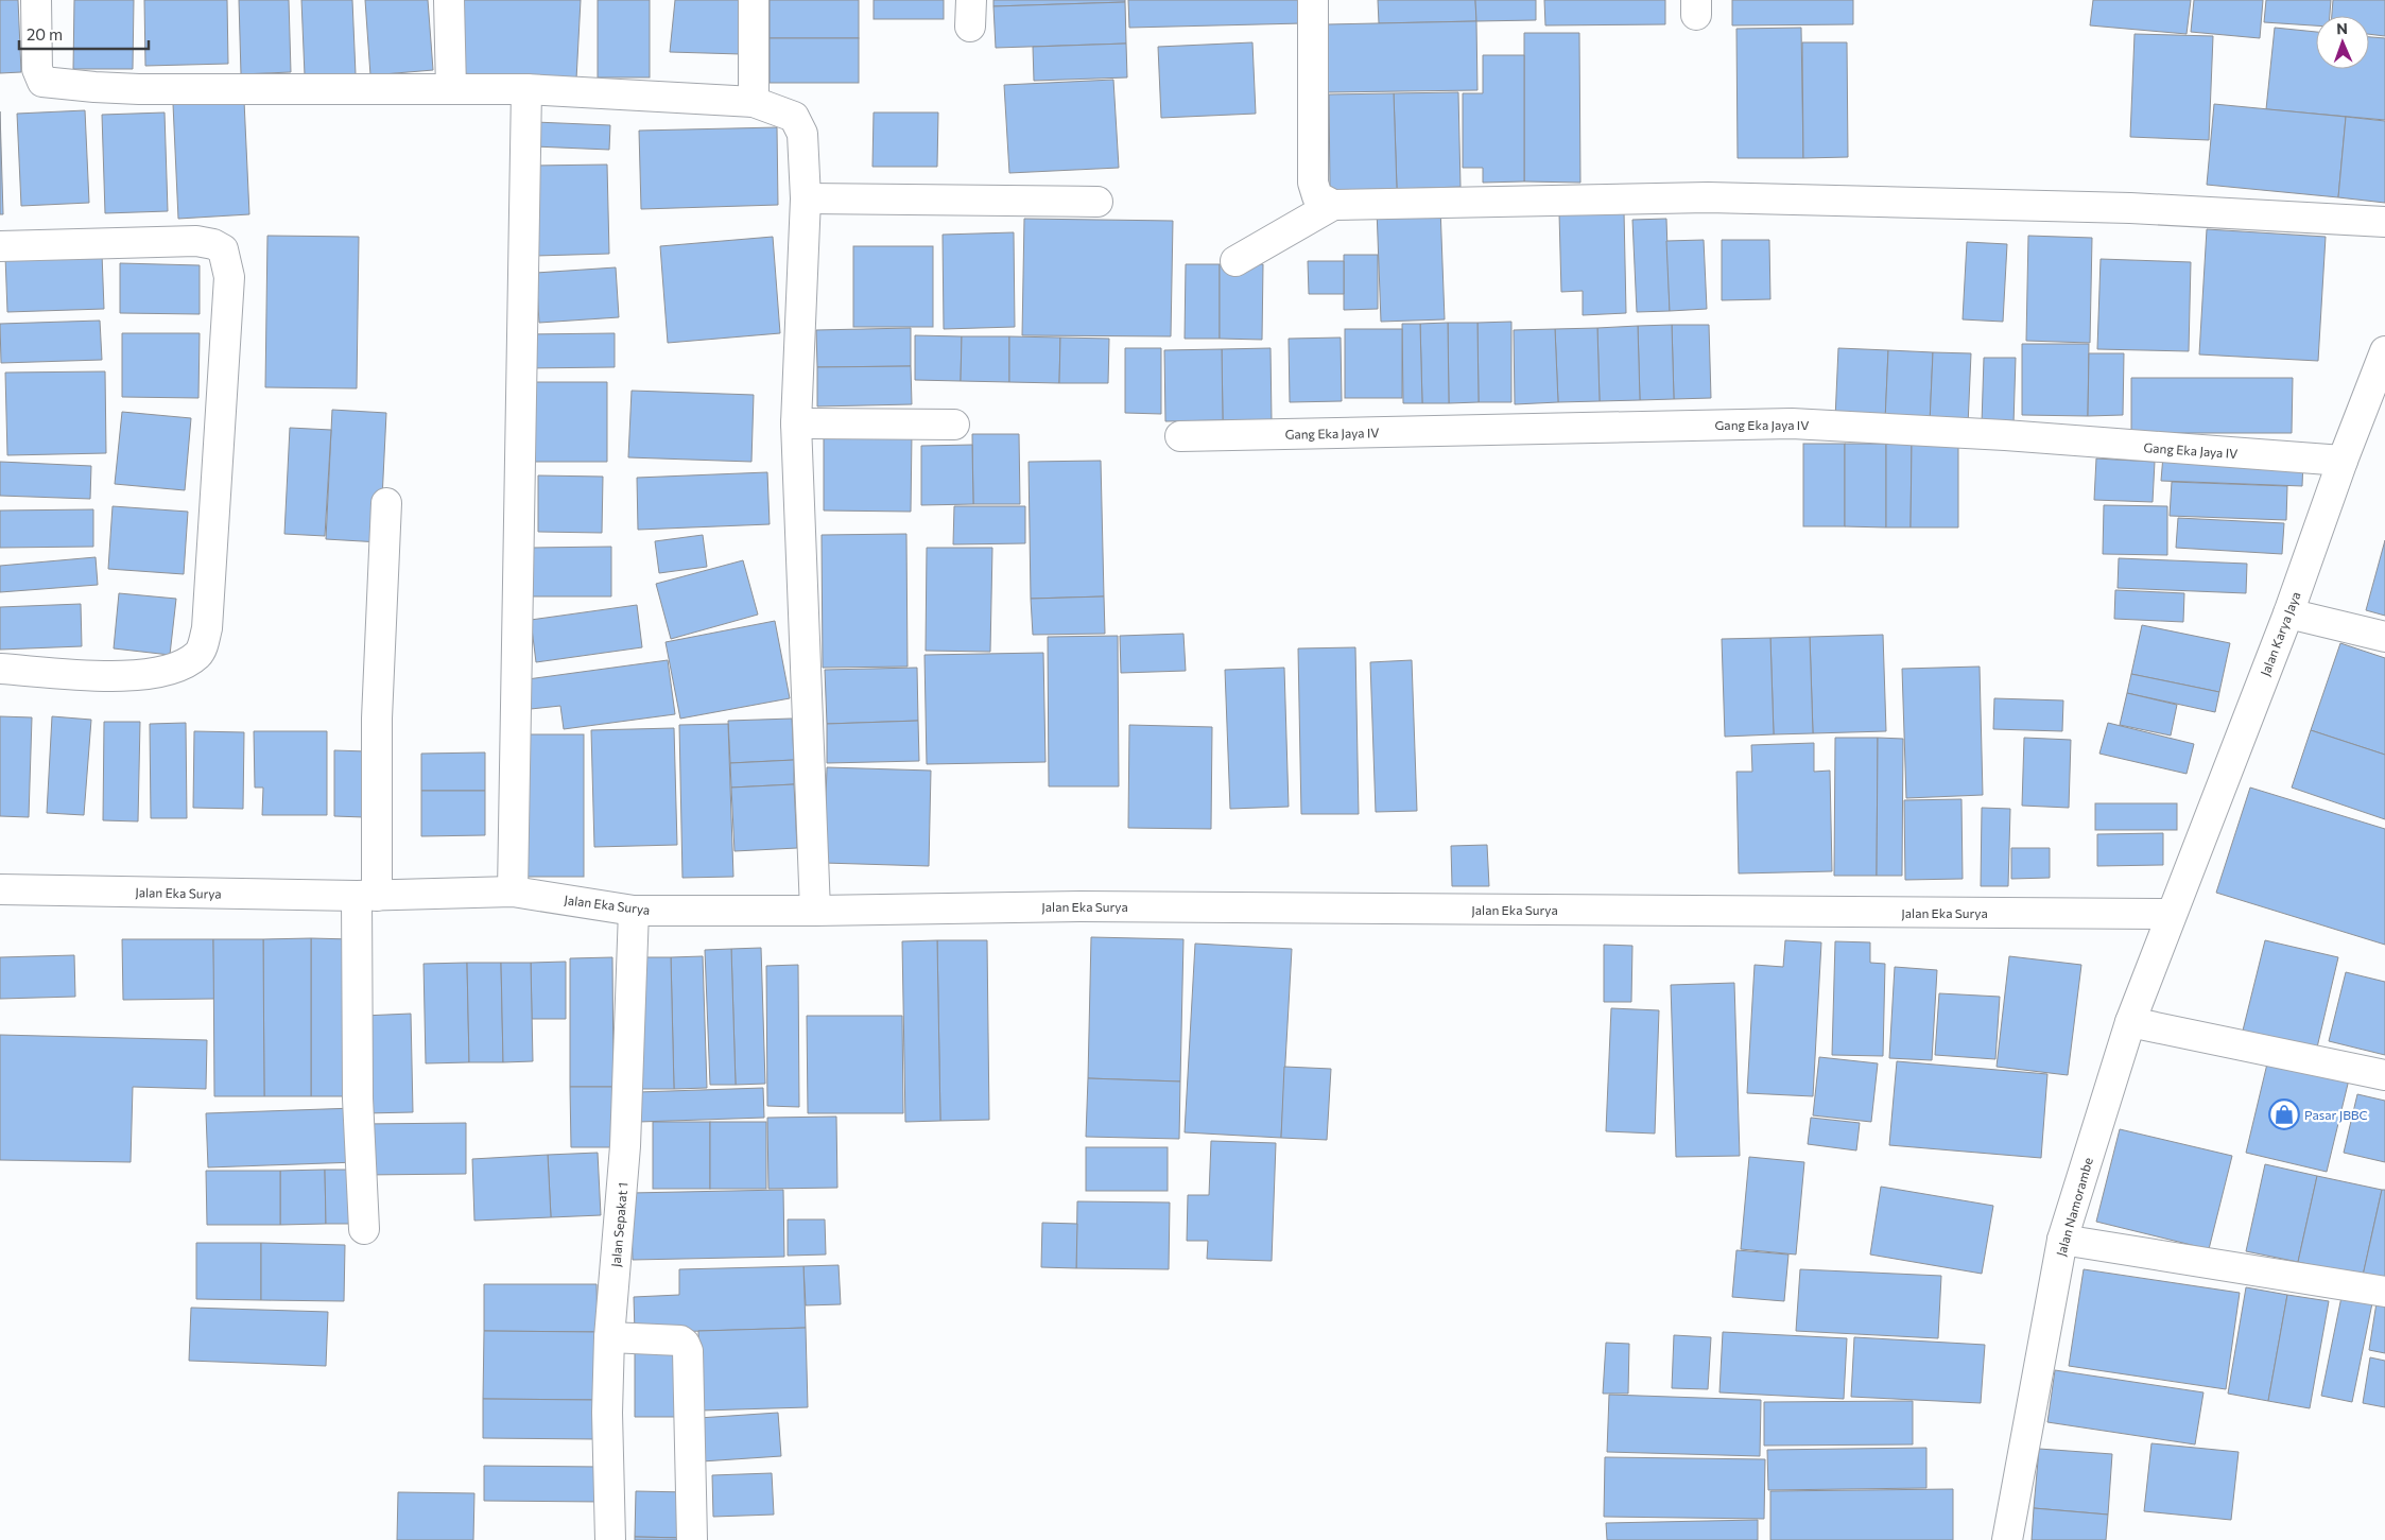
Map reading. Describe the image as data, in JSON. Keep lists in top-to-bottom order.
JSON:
{
  "streets": {
    "street": [
      "Gang Eka Jaya IV",
      "Jalan Karya Jaya",
      "Jalan Eka Surya",
      "Jalan Namorambe",
      "Jalan Sepakat 1"
    ]
  },
  "crossings": [
    ["Gang Eka Jaya IV", "Jalan Karya Jaya"],
    ["Jalan Karya Jaya", "Jalan Eka Surya"],
    ["Jalan Karya Jaya", "Jalan Namorambe"],
    ["Jalan Eka Surya", "Jalan Namorambe"],
    ["Jalan Eka Surya", "Jalan Sepakat 1"]
  ],
  "places": {
    "shop": ["Pasar JBBC"]
  },
  "scale_bar": "20 m",
  "north": "top"
}
